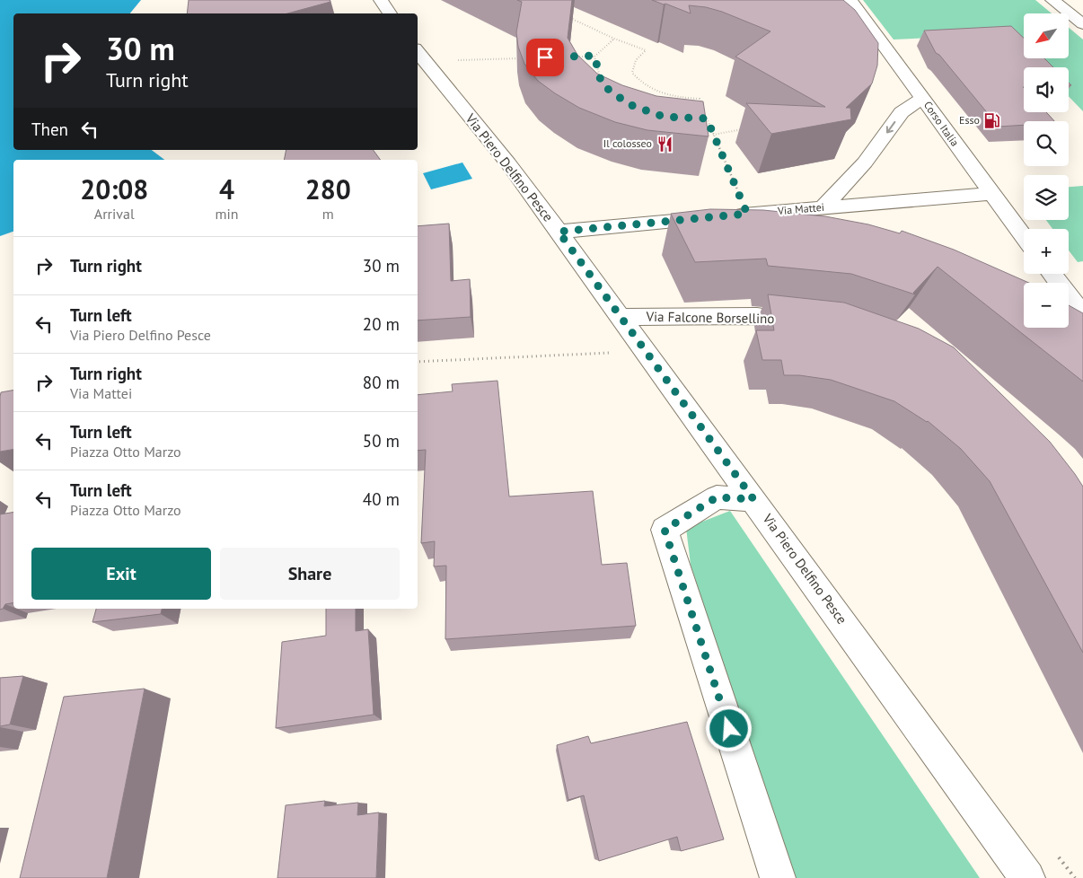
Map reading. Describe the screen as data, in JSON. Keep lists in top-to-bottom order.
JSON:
{
  "streets": {
    "street": [
      "Corso Italia",
      "Via Piero Delfino Pesce",
      "Via Mattei",
      "Via Falcone Borsellino"
    ]
  },
  "crossings": [
    ["Corso Italia", "Via Mattei"],
    ["Via Piero Delfino Pesce", "Via Mattei"],
    ["Via Piero Delfino Pesce", "Via Falcone Borsellino"]
  ],
  "places": {
    "fuel station": ["Esso"],
    "restaurant": ["Il colosseo"]
  },
  "north": "bottom left",
  "page": {
    "map_buttons": ["+", "−"],
    "turn": ["30 m", "Turn right"],
    "then": "Then",
    "eta": [
      "20:08",
      "Arrival",
      "4",
      "min",
      "280",
      "m"
    ],
    "list": [
      {
        "name": "Turn right",
        "value": "30 m"
      },
      {
        "name": "Turn left",
        "note": "Via Piero Delfino Pesce",
        "value": "20 m"
      },
      {
        "name": "Turn right",
        "note": "Via Mattei",
        "value": "80 m"
      },
      {
        "name": "Turn left",
        "note": "Piazza Otto Marzo",
        "value": "50 m"
      },
      {
        "name": "Turn left",
        "note": "Piazza Otto Marzo",
        "value": "40 m"
      }
    ],
    "buttons": ["Exit", "Share"]
  }
}
